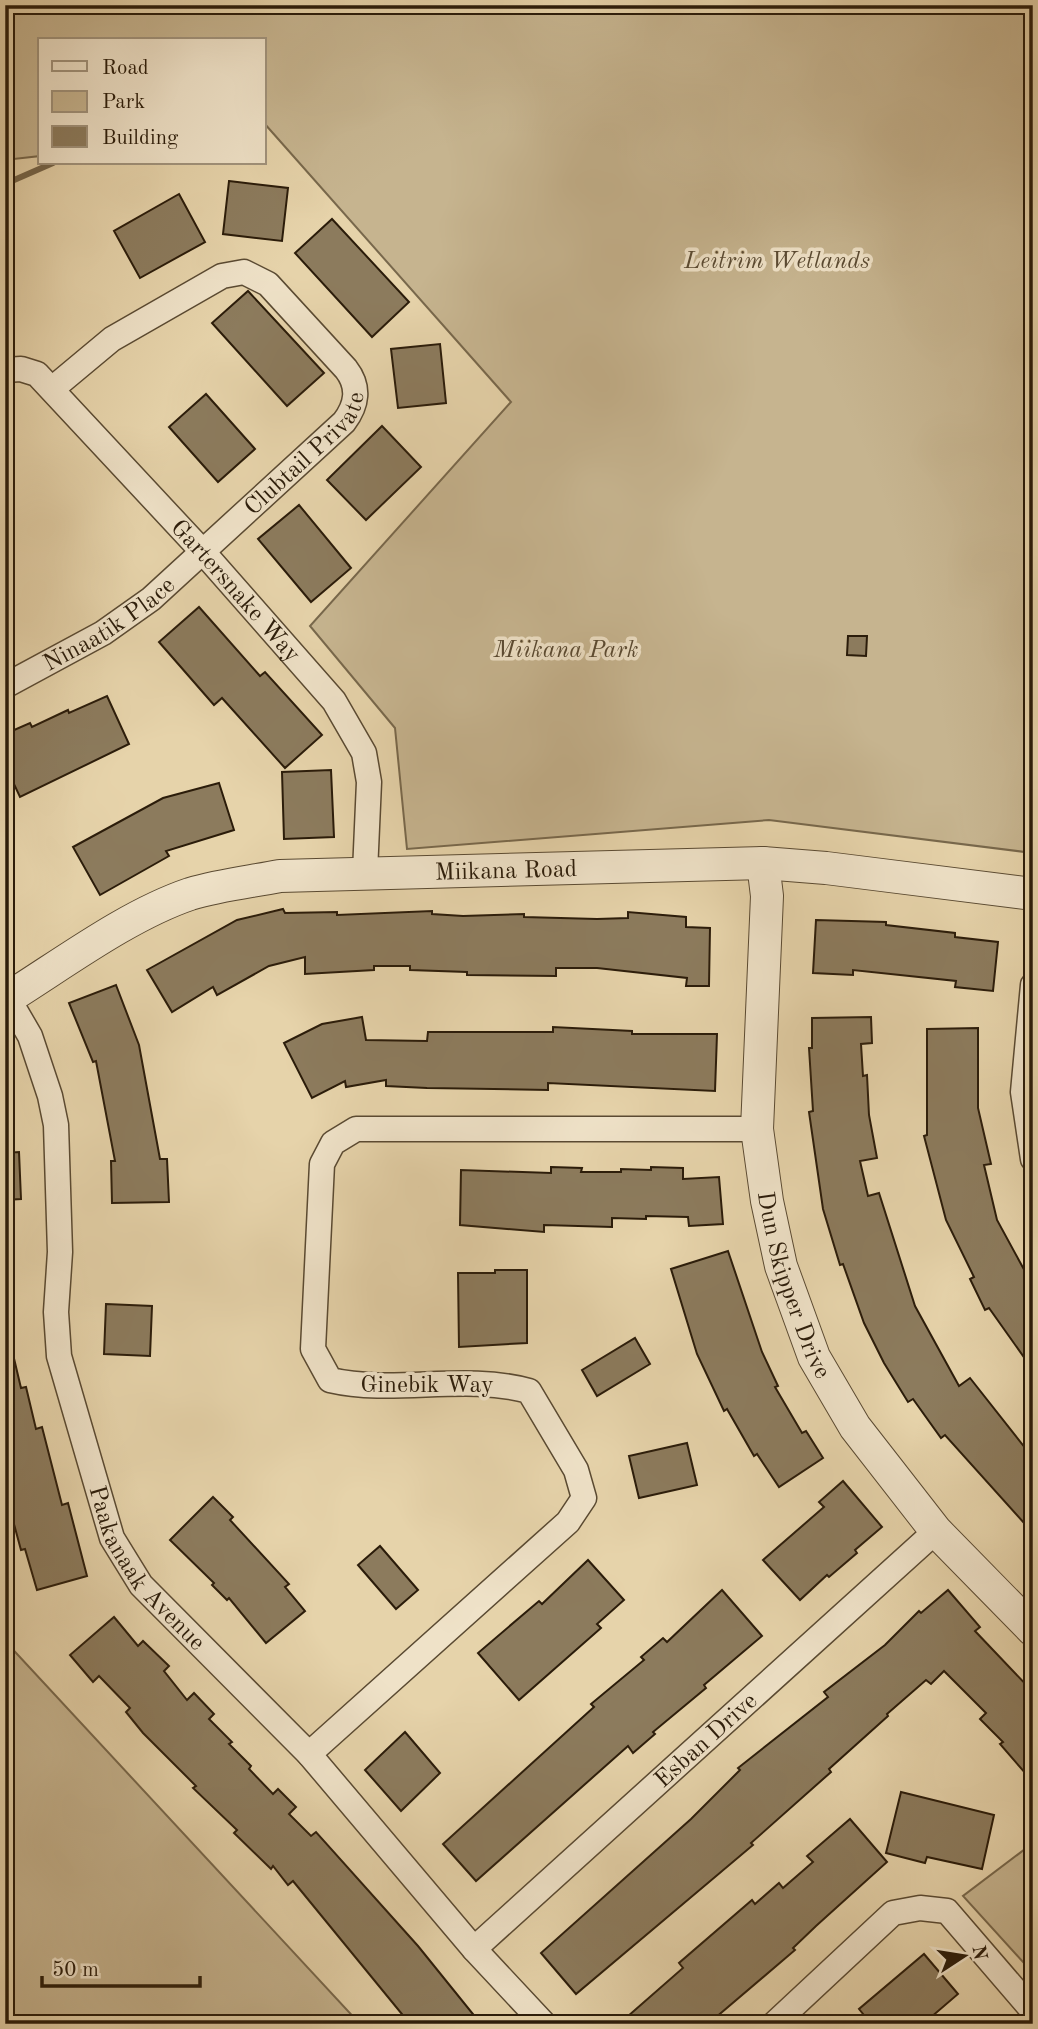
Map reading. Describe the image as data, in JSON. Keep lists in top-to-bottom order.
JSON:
{
  "streets": {
    "street": [
      "Clubtail Private",
      "Gartersnake Way",
      "Ninaatik Place",
      "Miikana Road",
      "Dun Skipper Drive",
      "Ginebik Way",
      "Paakanaak Avenue",
      "Esban Drive"
    ]
  },
  "crossings": [
    ["Clubtail Private", "Gartersnake Way"],
    ["Clubtail Private", "Ninaatik Place"],
    ["Gartersnake Way", "Ninaatik Place"],
    ["Gartersnake Way", "Miikana Road"],
    ["Miikana Road", "Dun Skipper Drive"],
    ["Miikana Road", "Paakanaak Avenue"],
    ["Dun Skipper Drive", "Ginebik Way"],
    ["Dun Skipper Drive", "Esban Drive"],
    ["Ginebik Way", "Paakanaak Avenue"],
    ["Paakanaak Avenue", "Esban Drive"]
  ],
  "parks": ["Leitrim Wetlands", "Miikana Park"],
  "legend": ["Road", "Park", "Building"],
  "scale_bar": "50 m",
  "north": "right"
}
